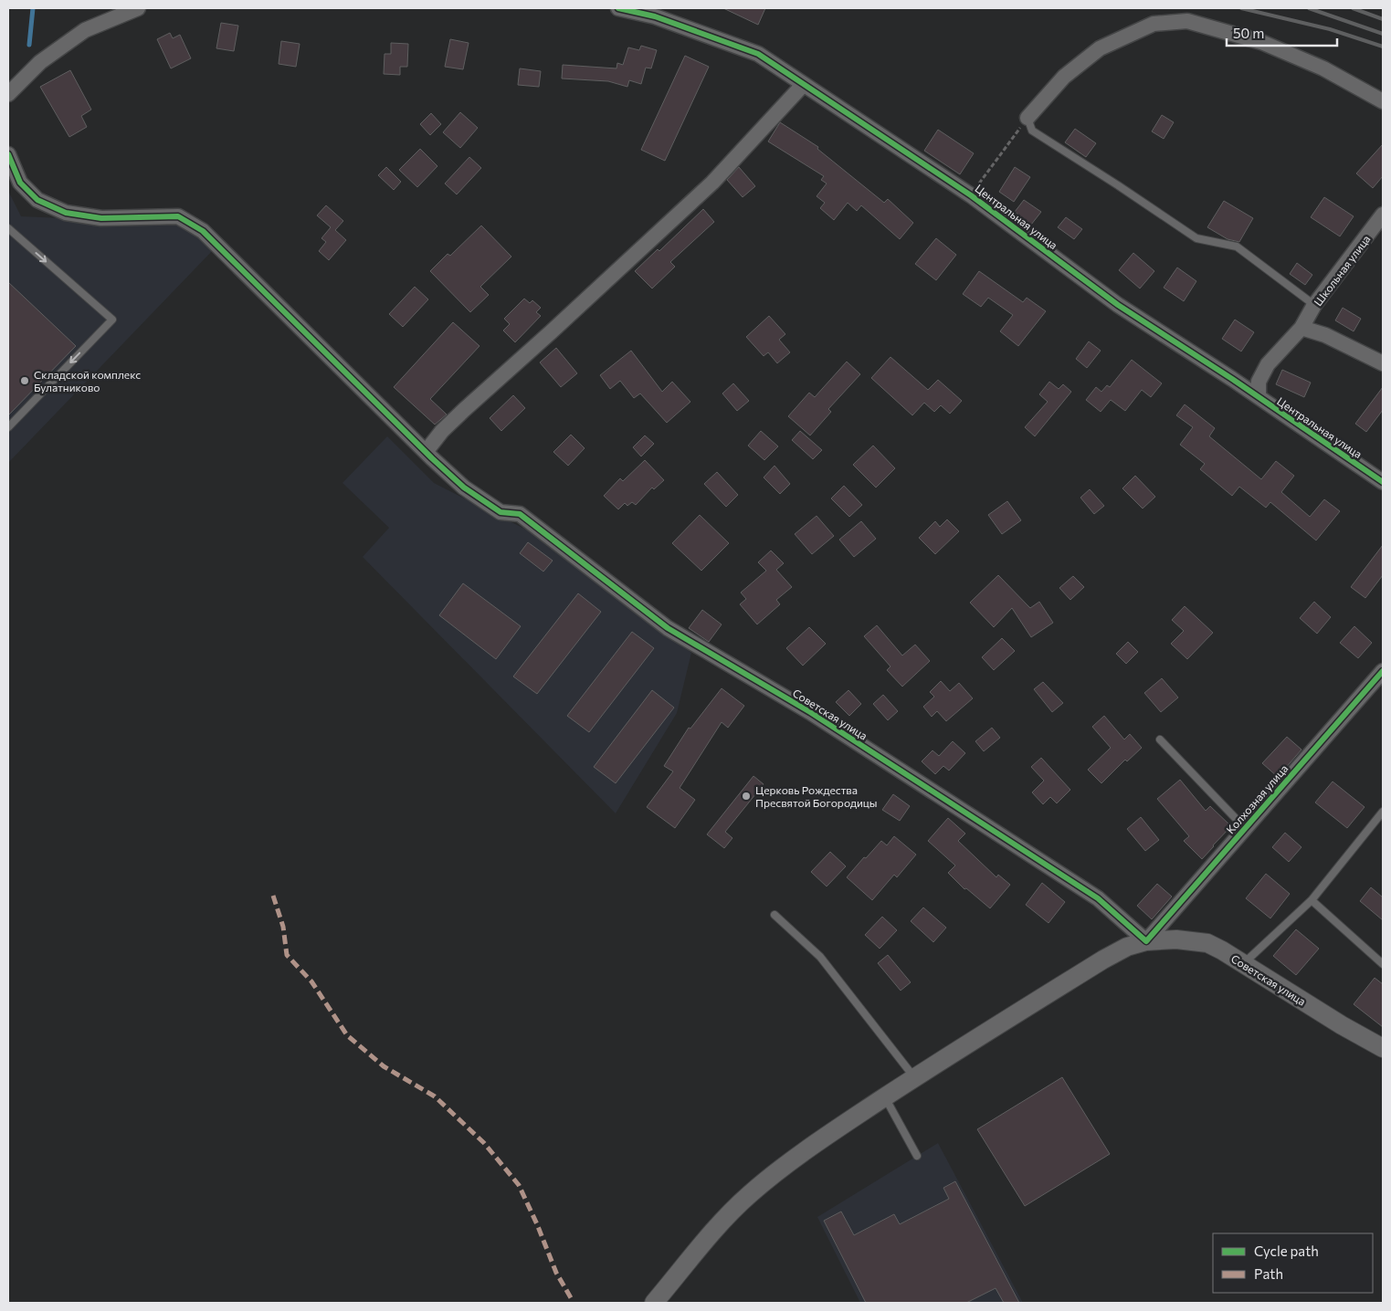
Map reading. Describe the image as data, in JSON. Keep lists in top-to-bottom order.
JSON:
{
  "streets": {
    "street": [
      "Центральная улица",
      "Школьная улица",
      "Советская улица",
      "Колхозная улица"
    ]
  },
  "crossings": [
    ["Центральная улица", "Школьная улица"],
    ["Советская улица", "Колхозная улица"]
  ],
  "places": ["Складской комплекс Булатниково", "Церковь Рождества Пресвятой Богородицы"],
  "legend": ["Cycle path", "Path"],
  "scale_bar": "50 m"
}
